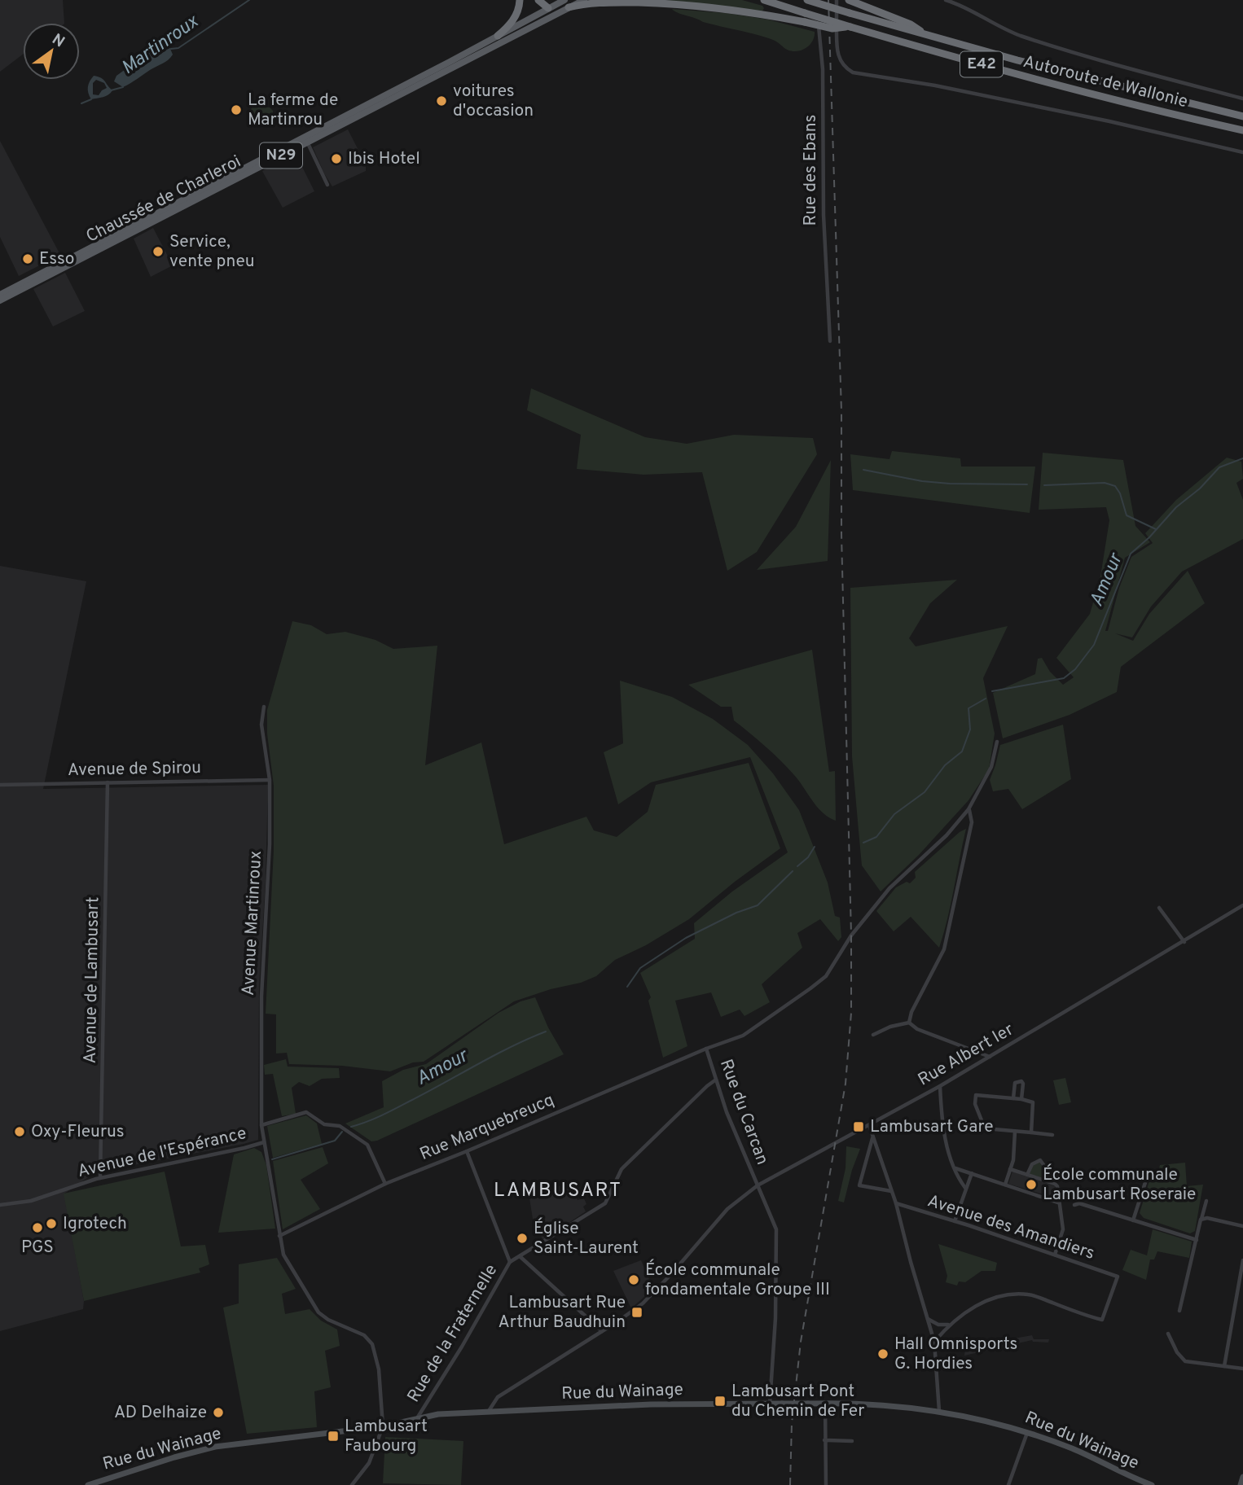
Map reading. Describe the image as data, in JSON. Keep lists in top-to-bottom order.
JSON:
{
  "streets": {
    "highway": ["E42", "Autoroute de Wallonie"],
    "main road": ["N29", "Chaussée de Charleroi", "Rue du Wainage"],
    "street": [
      "Rue des Ebans",
      "Avenue de Spirou",
      "Avenue Martinroux",
      "Avenue de Lambusart",
      "Rue Albert Ier",
      "Rue du Carcan",
      "Rue Marquebreucq",
      "Avenue de l'Espérance",
      "Avenue des Amandiers",
      "Rue de la Fraternelle"
    ]
  },
  "crossings": [
    ["Avenue de Spirou", "Avenue Martinroux"],
    ["Avenue de Spirou", "Avenue de Lambusart"],
    ["Avenue Martinroux", "Rue Marquebreucq"],
    ["Avenue Martinroux", "Avenue de l'Espérance"],
    ["Avenue Martinroux", "Rue du Wainage"],
    ["Avenue de Lambusart", "Avenue de l'Espérance"],
    ["Rue Albert Ier", "Rue du Carcan"],
    ["Rue Albert Ier", "Rue du Wainage"],
    ["Rue du Carcan", "Rue Marquebreucq"],
    ["Rue du Carcan", "Rue du Wainage"],
    ["Rue de la Fraternelle", "Rue du Wainage"]
  ],
  "districts": ["LAMBUSART"],
  "water": ["Martinroux", "Amour"],
  "places": {
    "other": [
      "voitures d'occasion",
      "La ferme de Martinrou",
      "Ibis Hotel",
      "Service, vente pneu",
      "Esso",
      "Oxy-Fleurus",
      "École communale Lambusart Roseraie",
      "Igrotech",
      "PGS",
      "Église Saint-Laurent",
      "École communale fondamentale Groupe III",
      "Hall Omnisports G. Hordies",
      "AD Delhaize"
    ],
    "transit": [
      "Lambusart Gare",
      "Lambusart Rue Arthur Baudhuin",
      "Lambusart Pont du Chemin de Fer",
      "Lambusart Faubourg"
    ]
  },
  "north": "top right"
}
